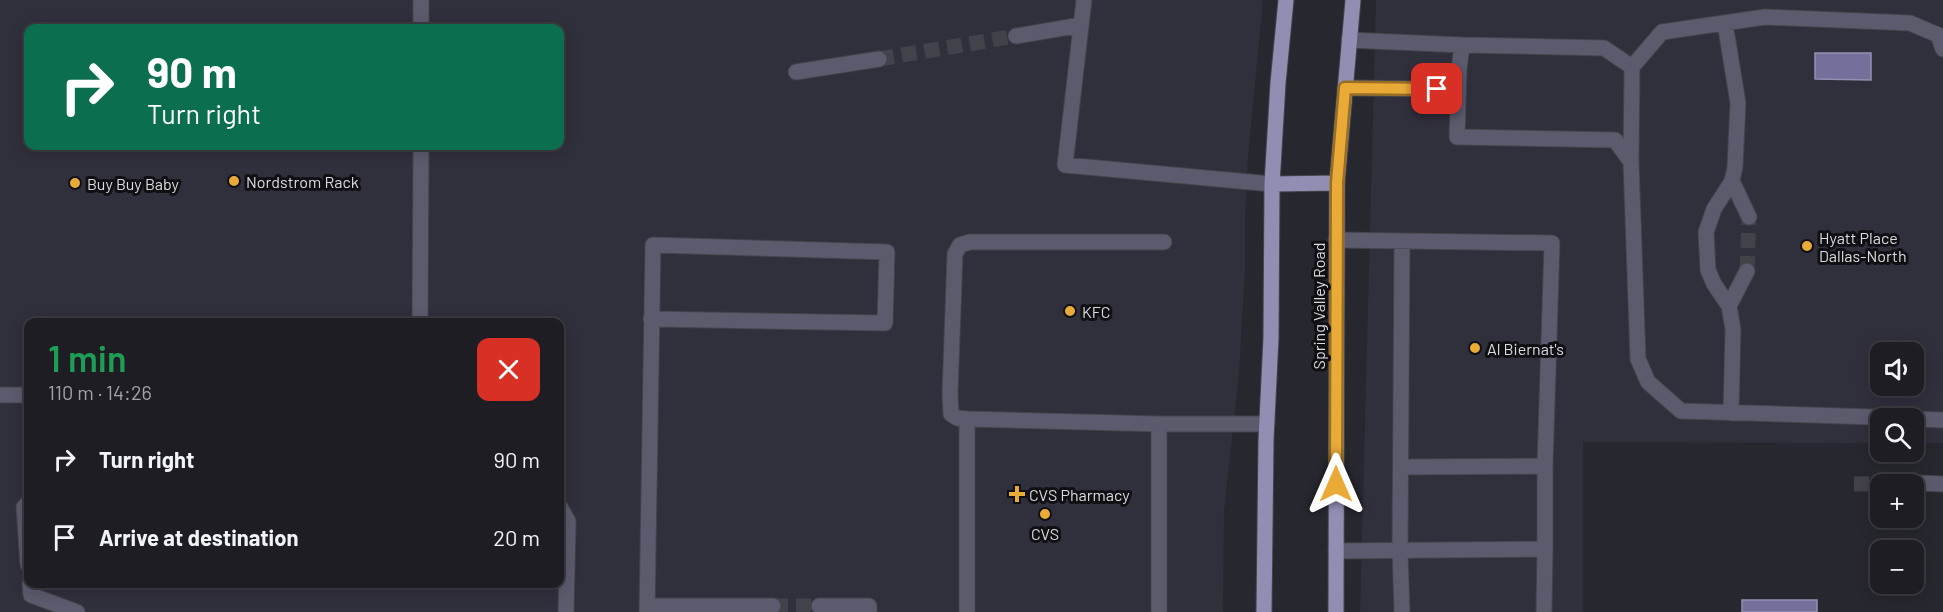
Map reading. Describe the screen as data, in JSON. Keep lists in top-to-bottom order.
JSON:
{
  "streets": {
    "main road": ["Spring Valley Road"]
  },
  "places": {
    "other": [
      "Nordstrom Rack",
      "Buy Buy Baby",
      "Hyatt Place Dallas-North",
      "KFC",
      "Al Biernat's",
      "CVS"
    ],
    "health": ["CVS Pharmacy"]
  },
  "page": {
    "turn": ["90 m", "Turn right"],
    "heading": ["1 min", "110 m · 14:26"],
    "map_buttons": ["+", "−"],
    "list": [
      {
        "name": "Turn right",
        "value": "90 m"
      },
      {
        "name": "Arrive at destination",
        "value": "20 m"
      }
    ]
  }
}
